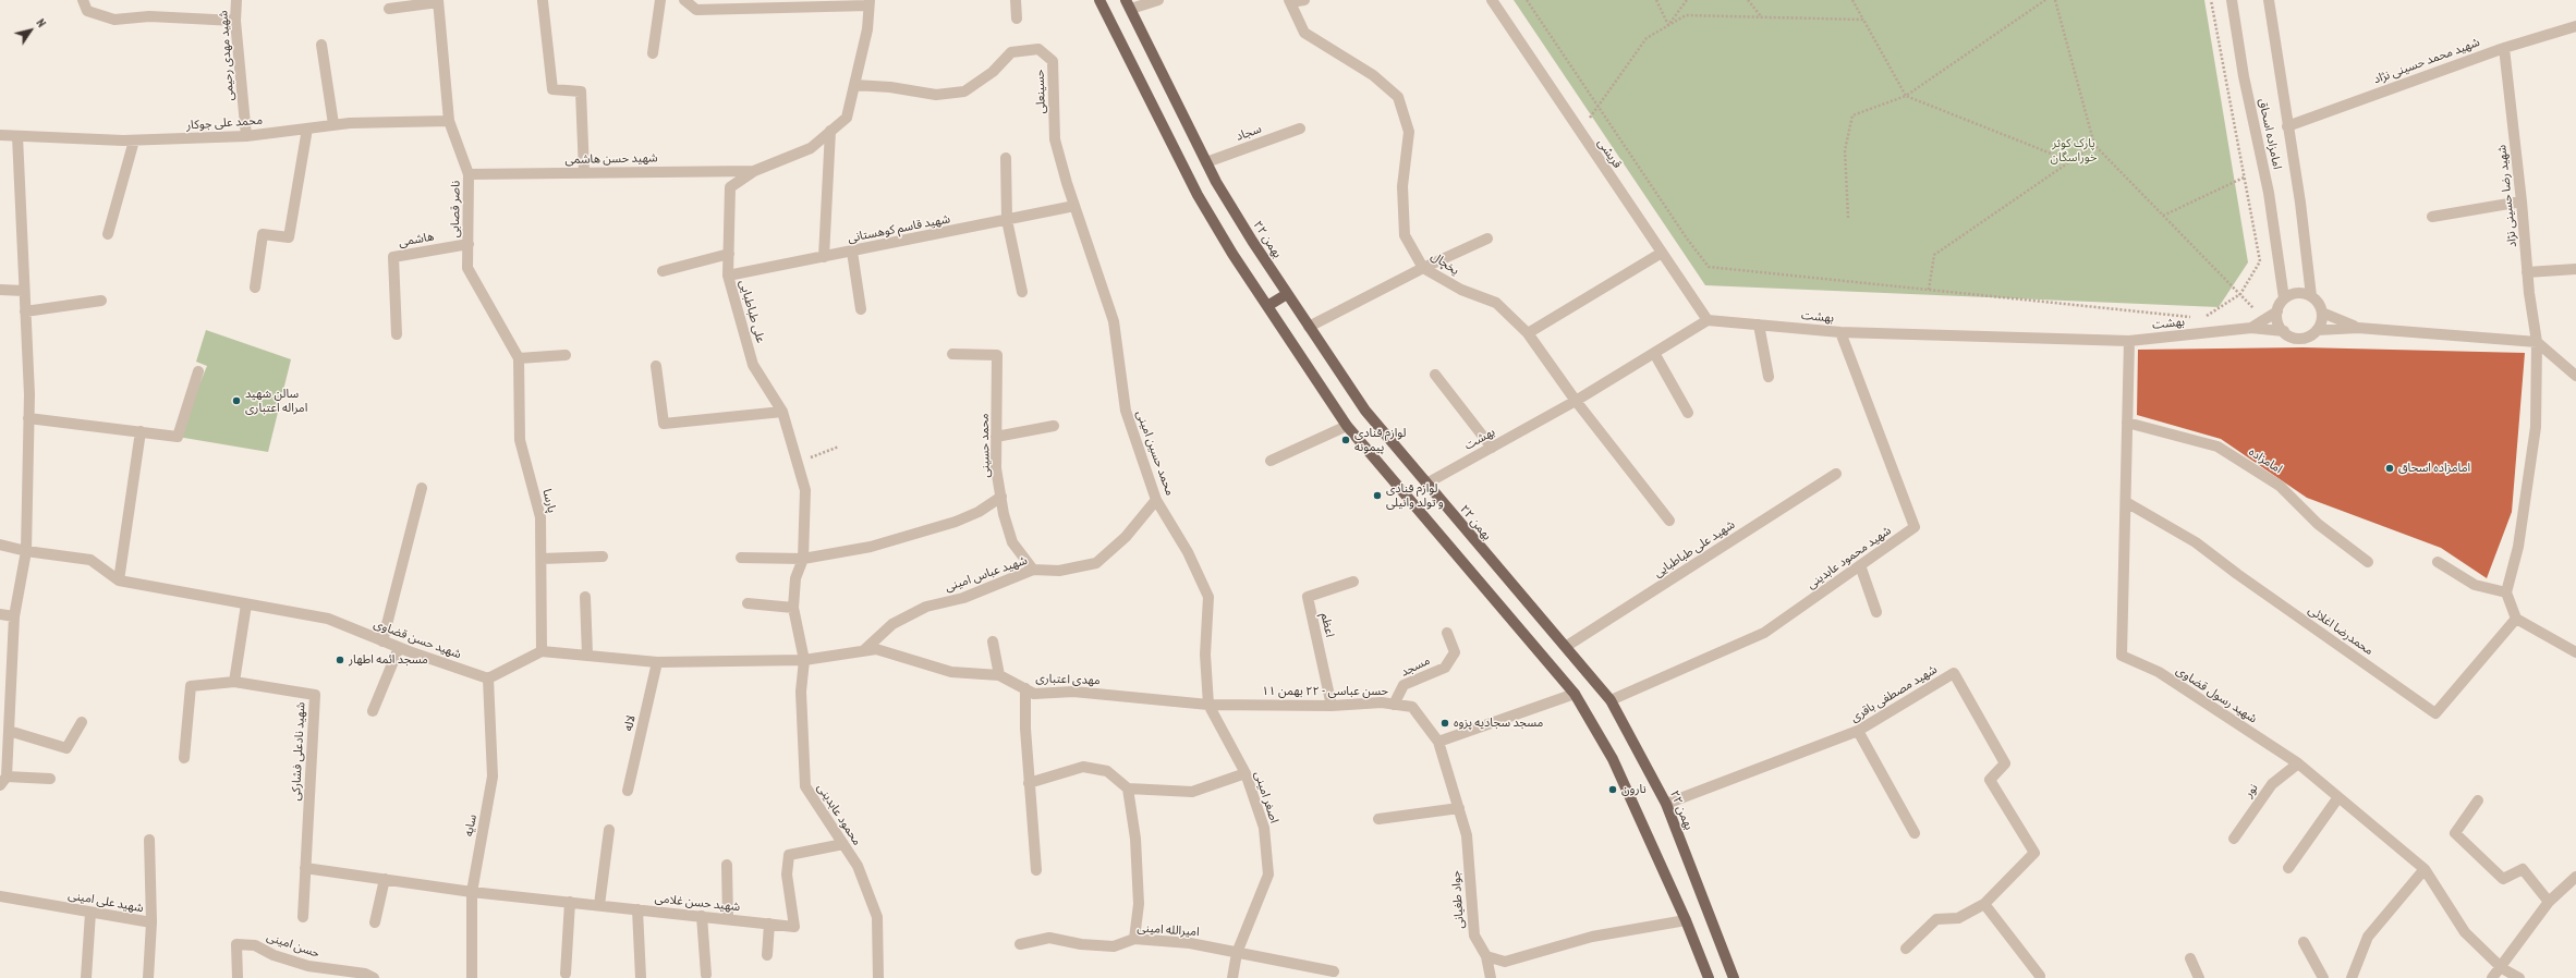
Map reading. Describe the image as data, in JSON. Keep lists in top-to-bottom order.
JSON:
{
  "streets": {
    "main road": ["۲۲ بهمن"],
    "street": [
      "شهید مهدی رحیمی",
      "شهید محمد حسینی نژاد",
      "حسینعلی",
      "محمد علی جوکار",
      "سجاد",
      "امامزاده اسحاق",
      "قریشی",
      "شهید حسن هاشمی",
      "شهید رضا حسینی نژاد",
      "ناصر قصابی",
      "شهید قاسم کوهستانی",
      "هاشمی",
      "یخچال",
      "علی طباطبایی",
      "بهشت",
      "محمد حسینی",
      "محمد حسین امینی",
      "امامزاده",
      "پارسا",
      "شهید علی طباطبایی",
      "شهید محمود عابدینی",
      "شهید عباس امینی",
      "اعظم",
      "محمدرضا اغلائی",
      "شهید حسن قضاوی",
      "مسجد",
      "مهدی اعتباری",
      "حسن عباسی - ۲۲ بهمن ۱۱",
      "شهید مصطفی باقری",
      "شهید رسول قضاوی",
      "لاله",
      "شهید نادعلی فشارکی",
      "نور",
      "اصغر امینی",
      "محمود عابدینی",
      "سایه",
      "جواد طغیانی",
      "شهید علی امینی",
      "شهید حسن غلامی",
      "امیرالله امینی",
      "حسن امینی"
    ]
  },
  "crossings": [
    ["شهید مهدی رحیمی", "محمد علی جوکار"],
    ["شهید محمد حسینی نژاد", "امامزاده اسحاق"],
    ["شهید محمد حسینی نژاد", "شهید رضا حسینی نژاد"],
    ["حسینعلی", "شهید قاسم کوهستانی"],
    ["حسینعلی", "علی طباطبایی"],
    ["حسینعلی", "محمد حسین امینی"],
    ["محمد علی جوکار", "ناصر قصابی"],
    ["سجاد", "۲۲ بهمن"],
    ["قریشی", "بهشت"],
    ["شهید حسن هاشمی", "ناصر قصابی"],
    ["شهید حسن هاشمی", "علی طباطبایی"],
    ["ناصر قصابی", "هاشمی"],
    ["ناصر قصابی", "پارسا"],
    ["شهید قاسم کوهستانی", "علی طباطبایی"],
    ["شهید قاسم کوهستانی", "محمد حسین امینی"],
    ["۲۲ بهمن", "بهشت"],
    ["۲۲ بهمن", "شهید علی طباطبایی"],
    ["۲۲ بهمن", "شهید محمود عابدینی"],
    ["۲۲ بهمن", "شهید مصطفی باقری"],
    ["یخچال", "بهشت"],
    ["علی طباطبایی", "مهدی اعتباری"],
    ["علی طباطبایی", "محمود عابدینی"],
    ["بهشت", "شهید محمود عابدینی"],
    ["بهشت", "شهید رسول قضاوی"],
    ["محمد حسینی", "شهید عباس امینی"],
    ["محمد حسین امینی", "شهید عباس امینی"],
    ["محمد حسین امینی", "مهدی اعتباری"],
    ["محمد حسین امینی", "حسن عباسی - ۲۲ بهمن ۱۱"],
    ["محمد حسین امینی", "اصغر امینی"],
    ["امامزاده", "شهید رسول قضاوی"],
    ["شهید عباس امینی", "مهدی اعتباری"],
    ["اعظم", "حسن عباسی - ۲۲ بهمن ۱۱"],
    ["محمدرضا اغلائی", "شهید رسول قضاوی"],
    ["شهید حسن قضاوی", "سایه"],
    ["مسجد", "حسن عباسی - ۲۲ بهمن ۱۱"],
    ["مهدی اعتباری", "حسن عباسی - ۲۲ بهمن ۱۱"],
    ["مهدی اعتباری", "اصغر امینی"],
    ["مهدی اعتباری", "محمود عابدینی"],
    ["حسن عباسی - ۲۲ بهمن ۱۱", "اصغر امینی"],
    ["حسن عباسی - ۲۲ بهمن ۱۱", "جواد طغیانی"],
    ["شهید رسول قضاوی", "نور"],
    ["شهید نادعلی فشارکی", "شهید حسن غلامی"],
    ["اصغر امینی", "امیرالله امینی"],
    ["محمود عابدینی", "شهید حسن غلامی"],
    ["سایه", "شهید حسن غلامی"]
  ],
  "parks": ["پارک کوثر خوراسگان"],
  "places": [
    "سالن شهید امراله اعتباری",
    "لوازم قنادی پیمونه",
    "امامزاده اسحاق",
    "لوازم قنادی و تولد وانیلی",
    "مسجد ائمه اطهار",
    "مسجد سجادیه پزوه",
    "نارون"
  ],
  "north": "top right"
}
